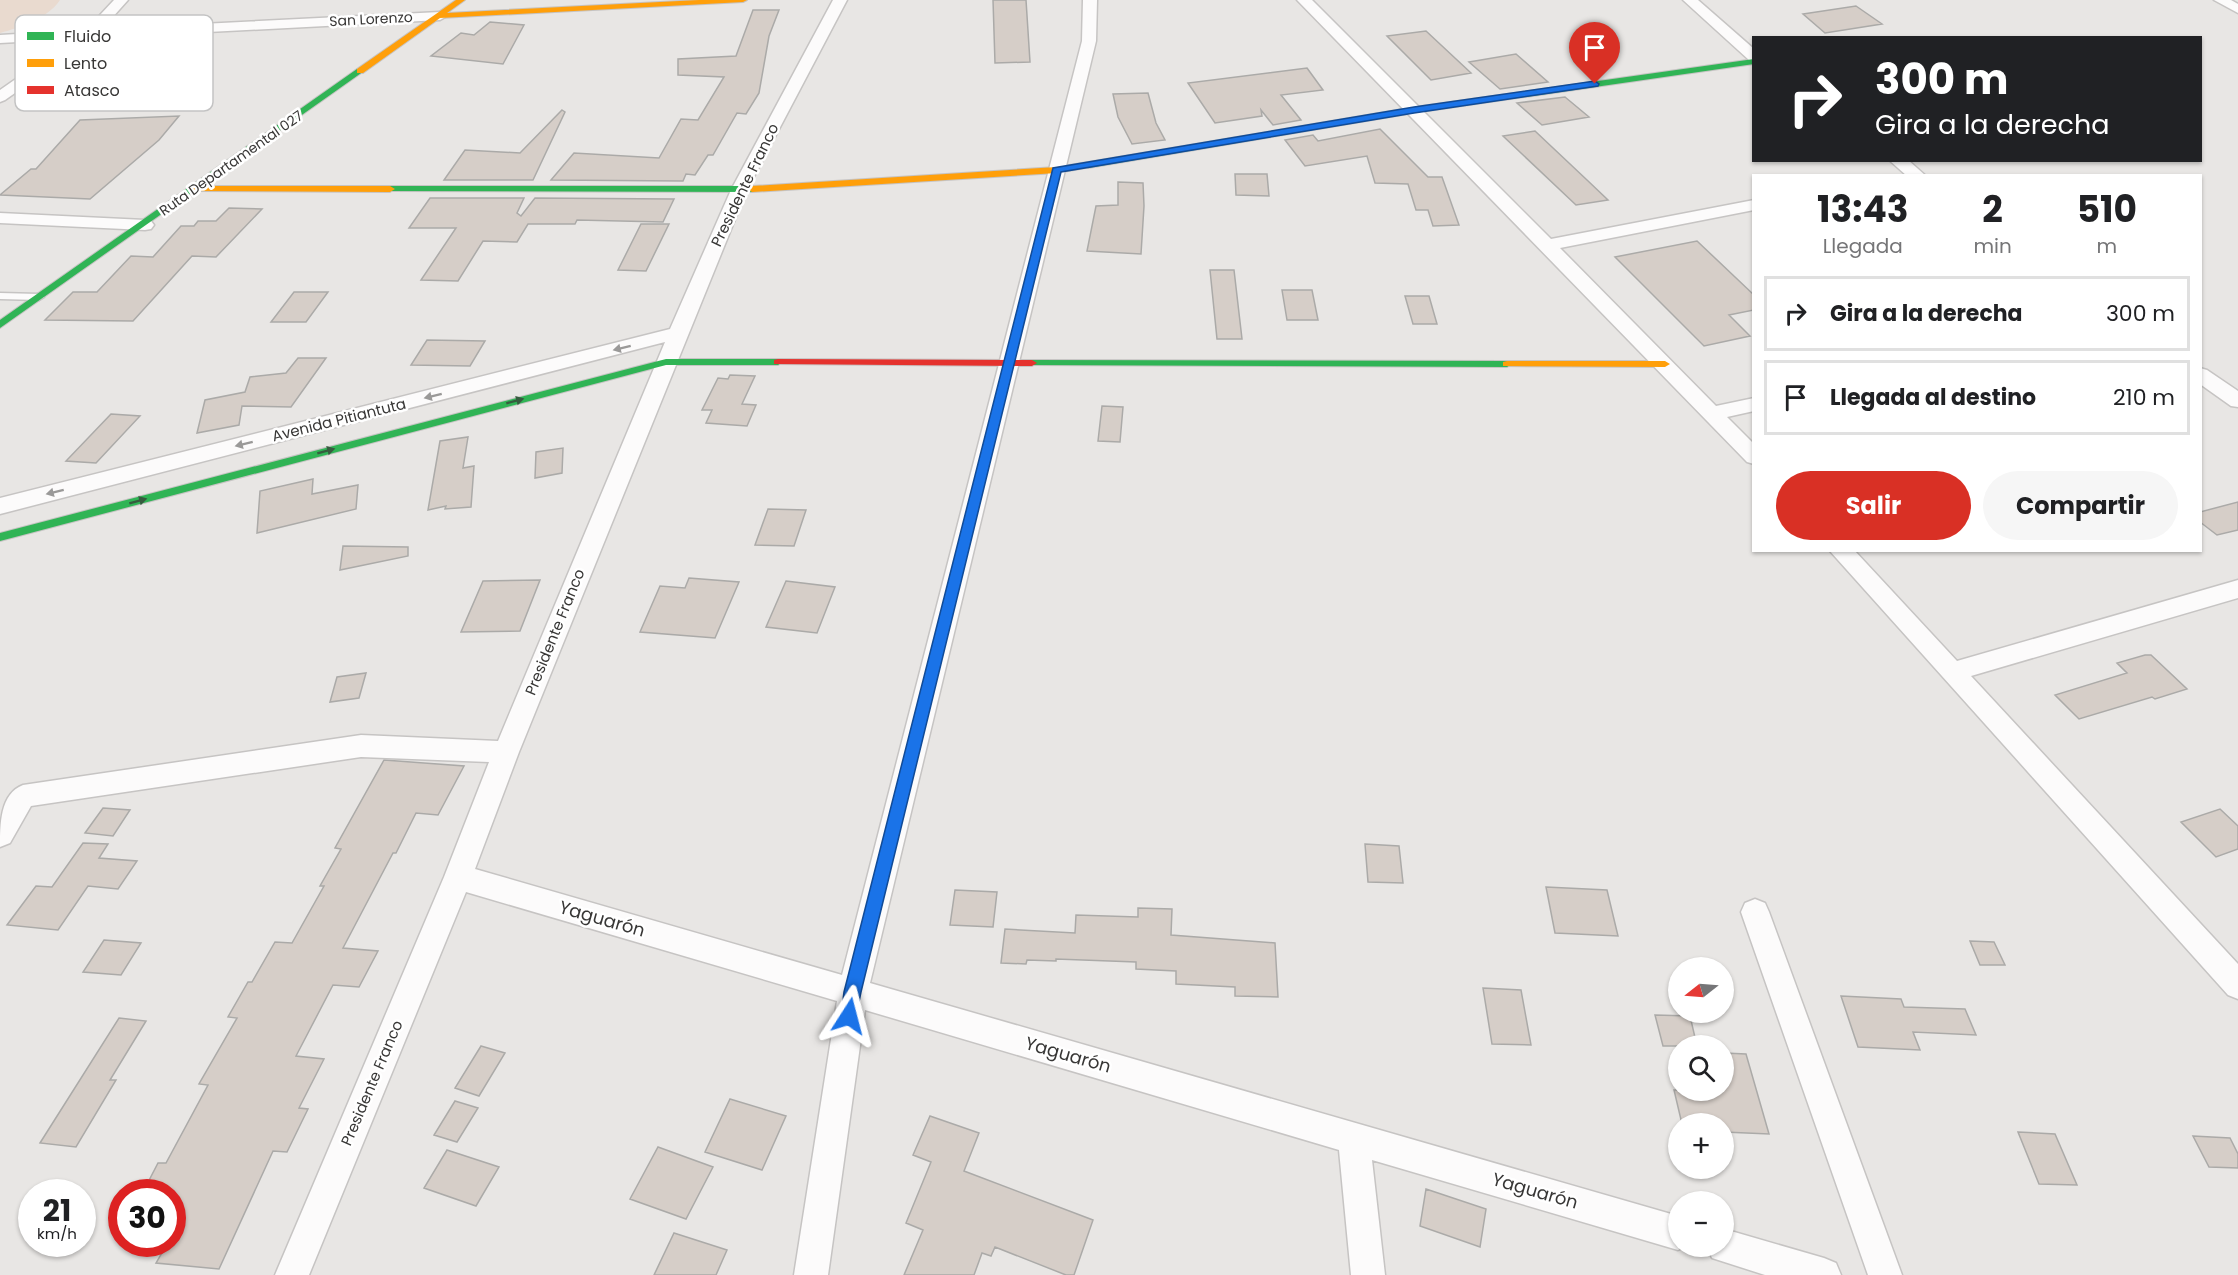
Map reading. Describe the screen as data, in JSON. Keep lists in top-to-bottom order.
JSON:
{
  "streets": {
    "street": [
      "San Lorenzo",
      "Ruta Departamental 027",
      "Presidente Franco",
      "Avenida Pitiantuta",
      "Yaguarón"
    ]
  },
  "crossings": [
    ["San Lorenzo", "Ruta Departamental 027"],
    ["Presidente Franco", "Avenida Pitiantuta"],
    ["Presidente Franco", "Yaguarón"]
  ],
  "legend": ["Fluido", "Lento", "Atasco"],
  "north": "left",
  "page": {
    "turn": ["300 m", "Gira a la derecha"],
    "eta": [
      "13:43",
      "Llegada",
      "2",
      "min",
      "510",
      "m"
    ],
    "list": [
      {
        "name": "Gira a la derecha",
        "value": "300 m"
      },
      {
        "name": "Llegada al destino",
        "value": "210 m"
      }
    ],
    "buttons": ["Salir", "Compartir"],
    "map_buttons": ["+", "−"],
    "speed": "21 km/h",
    "limit": "30"
  }
}
